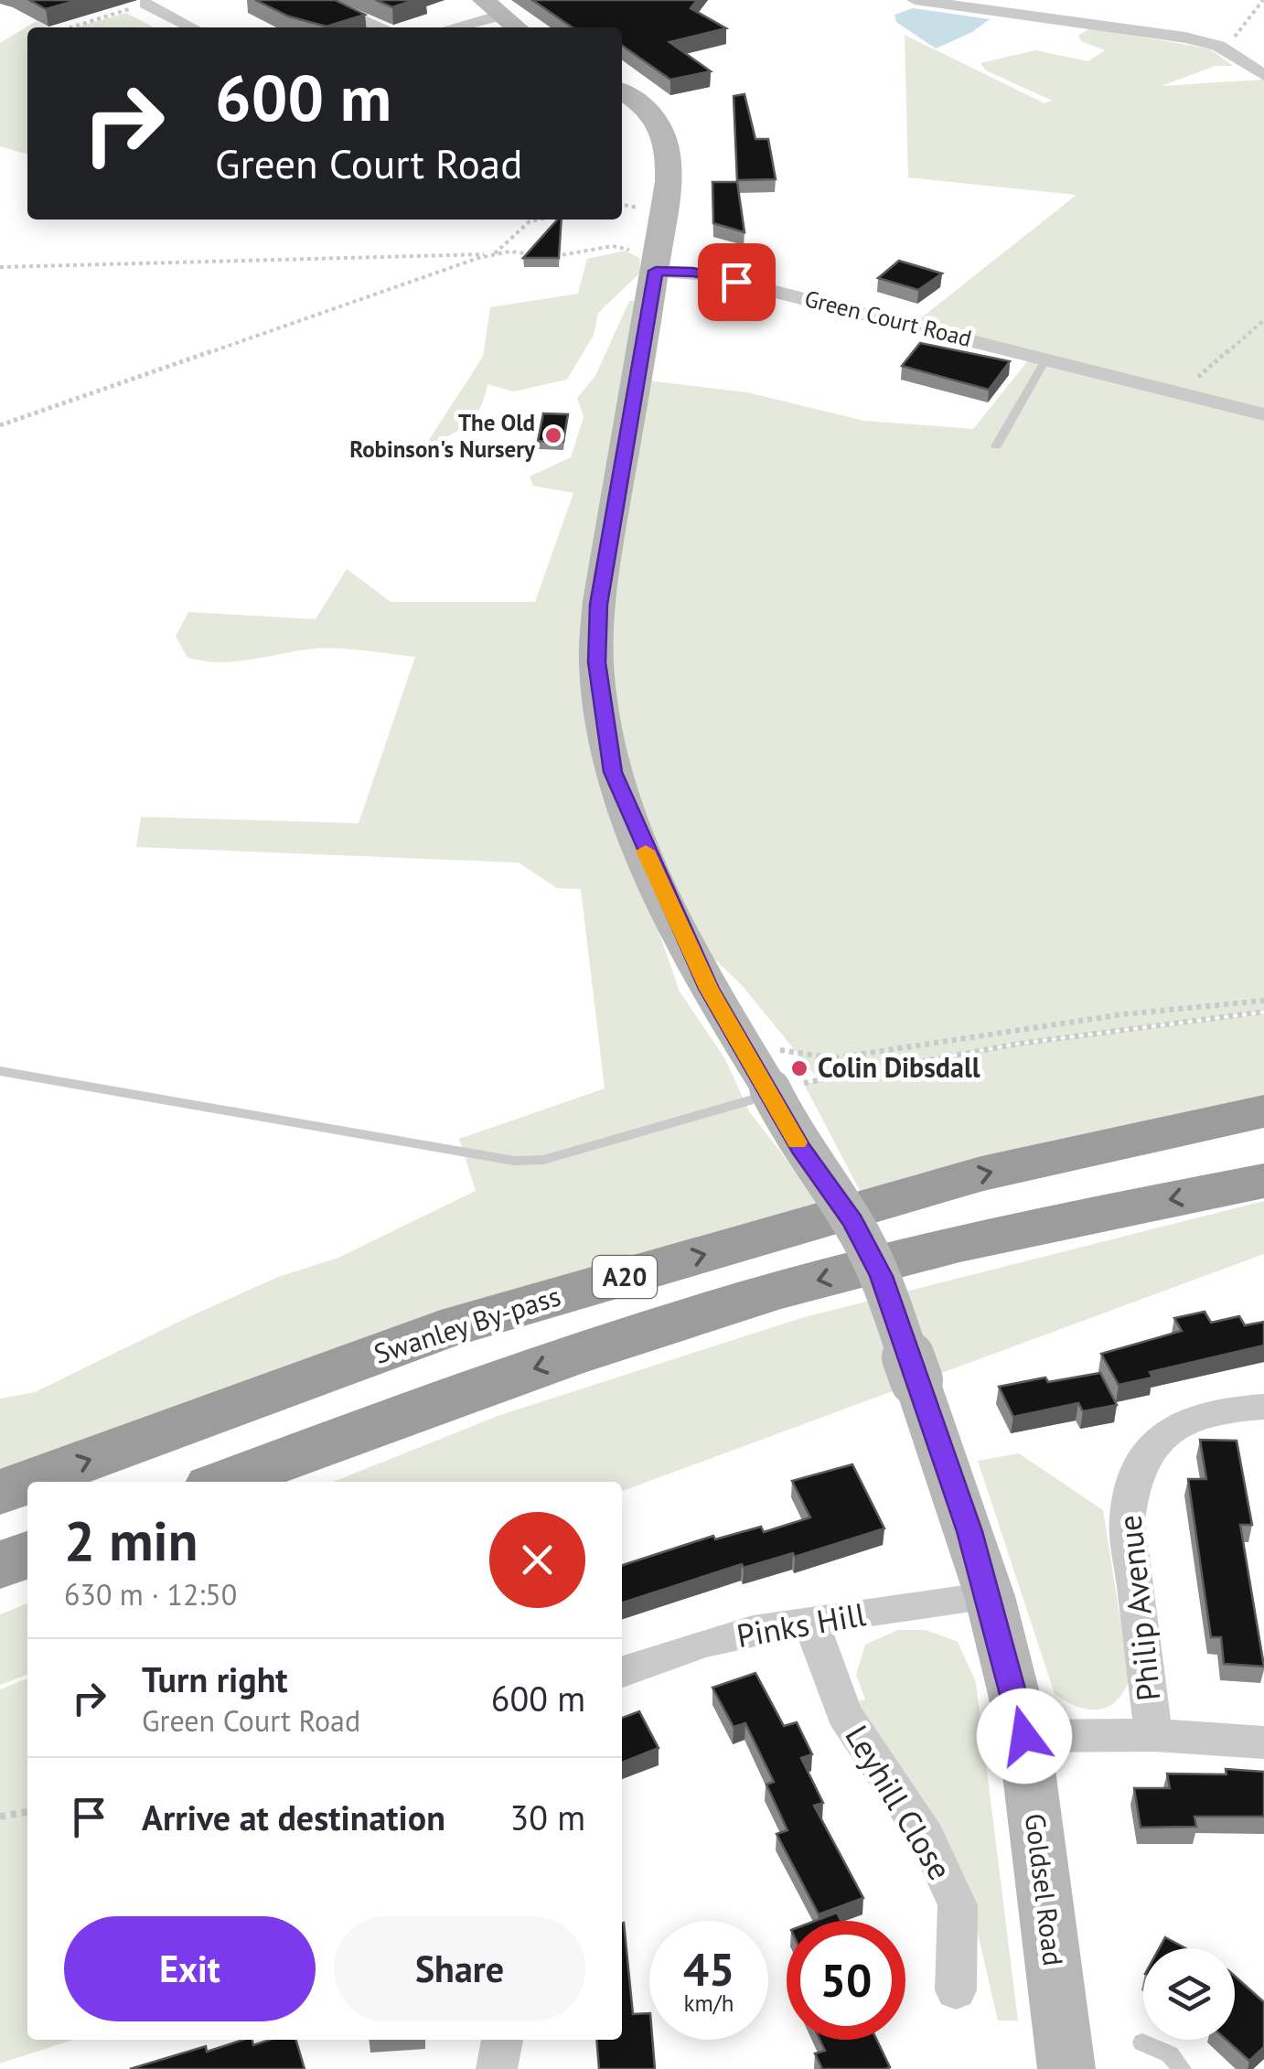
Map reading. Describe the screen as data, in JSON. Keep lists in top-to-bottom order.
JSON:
{
  "streets": {
    "highway": ["A20", "Swanley By-pass"],
    "main road": ["Goldsel Road"],
    "street": [
      "Green Court Road",
      "Philip Avenue",
      "Pinks Hill",
      "Leyhill Close"
    ]
  },
  "crossings": [
    ["Green Court Road", "Goldsel Road"],
    ["Pinks Hill", "Leyhill Close"],
    ["Pinks Hill", "Goldsel Road"]
  ],
  "places": ["The Old Robinson's Nursery", "Colin Dibsdall"],
  "page": {
    "turn": ["600 m", "Green Court Road"],
    "heading": ["2 min", "630 m · 12:50"],
    "list": [
      {
        "name": "Turn right",
        "note": "Green Court Road",
        "value": "600 m"
      },
      {
        "name": "Arrive at destination",
        "value": "30 m"
      }
    ],
    "buttons": ["Exit", "Share"],
    "speed": "45 km/h",
    "limit": "50"
  }
}
